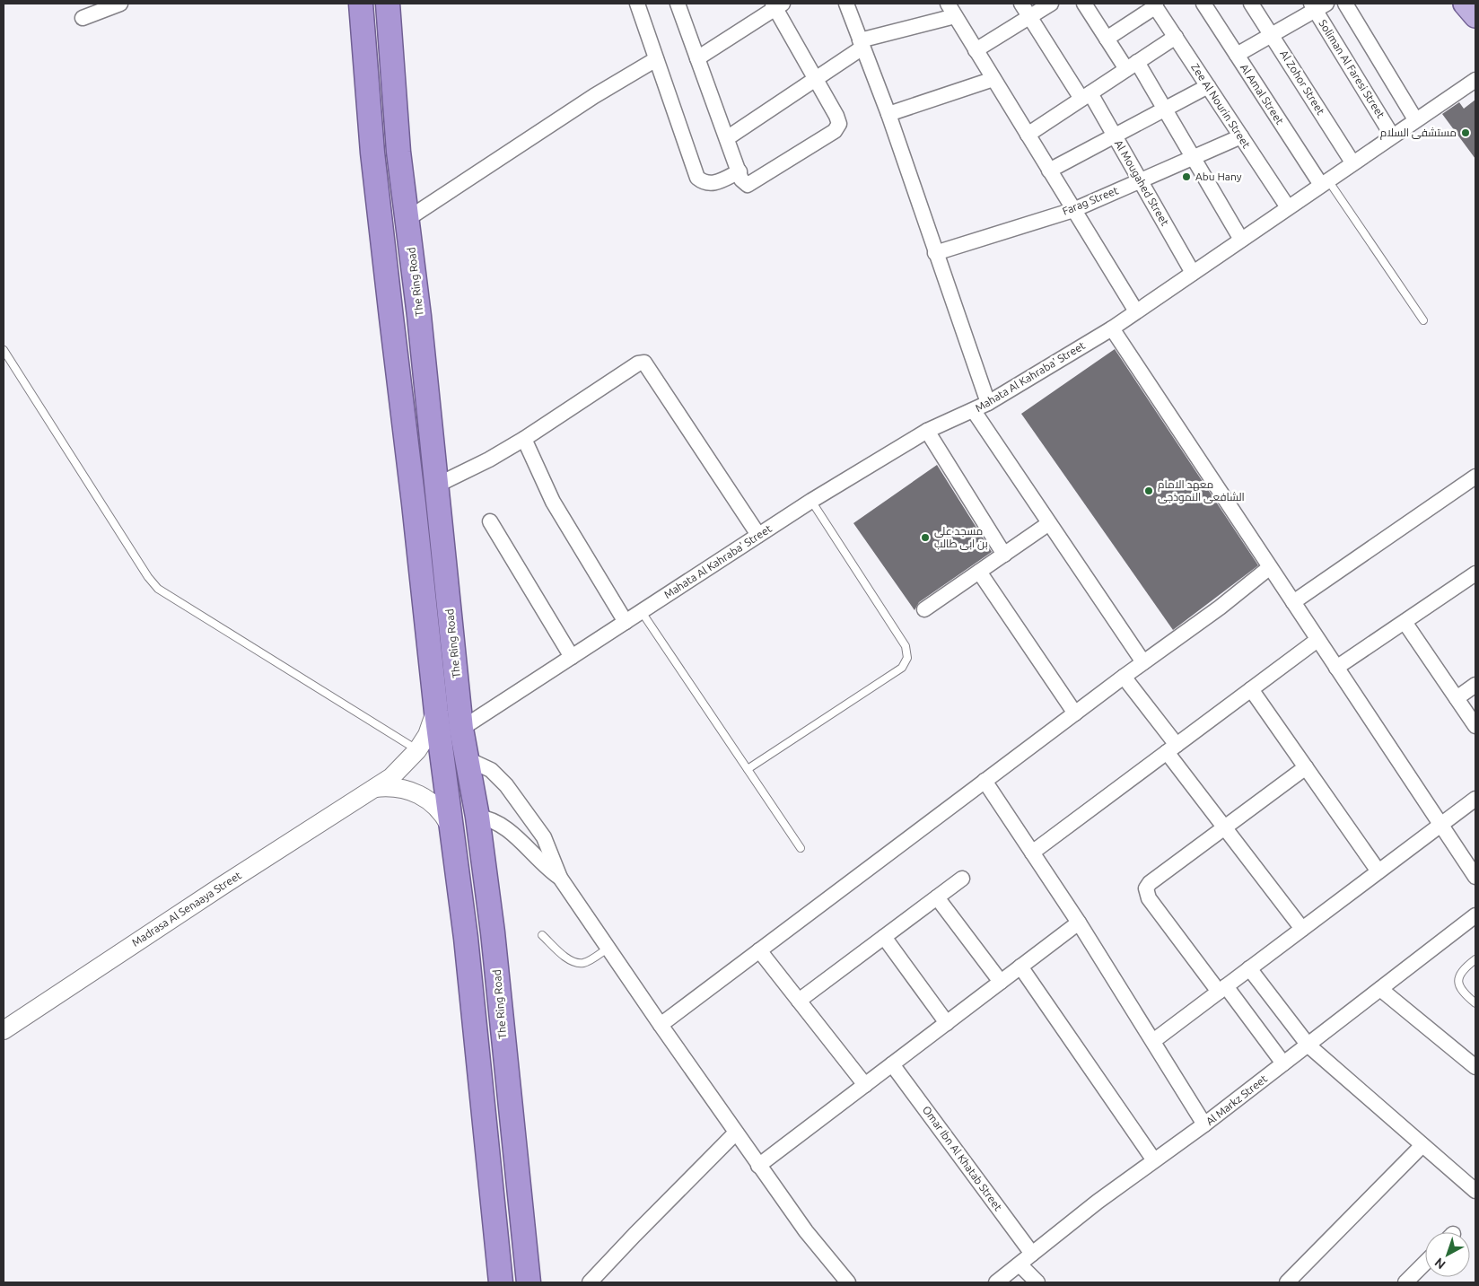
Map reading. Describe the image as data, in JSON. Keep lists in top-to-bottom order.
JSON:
{
  "streets": {
    "highway": ["The Ring Road"],
    "street": [
      "Soliman Al Faresi Street",
      "Al Zohor Street",
      "Al Amal Street",
      "Zee Al Nourin Street",
      "Al Mougahed Street",
      "Farag Street",
      "Mahata Al Kahraba' Street",
      "Madrasa Al Senaaya Street",
      "Al Markz Street",
      "Omar Ibn Al Khatab Street"
    ]
  },
  "crossings": [
    ["Soliman Al Faresi Street", "Mahata Al Kahraba' Street"],
    ["Al Zohor Street", "Mahata Al Kahraba' Street"],
    ["Al Amal Street", "Mahata Al Kahraba' Street"],
    ["Zee Al Nourin Street", "Farag Street"],
    ["Zee Al Nourin Street", "Mahata Al Kahraba' Street"],
    ["Al Mougahed Street", "Farag Street"],
    ["Al Mougahed Street", "Mahata Al Kahraba' Street"],
    ["The Ring Road", "Mahata Al Kahraba' Street"],
    ["Al Markz Street", "Omar Ibn Al Khatab Street"]
  ],
  "places": [
    "مستشفى السلام",
    "Abu Hany",
    "معهد الامام الشافعى النموذجى",
    "مسجد على بن ابى طالب"
  ],
  "north": "bottom left"
}
